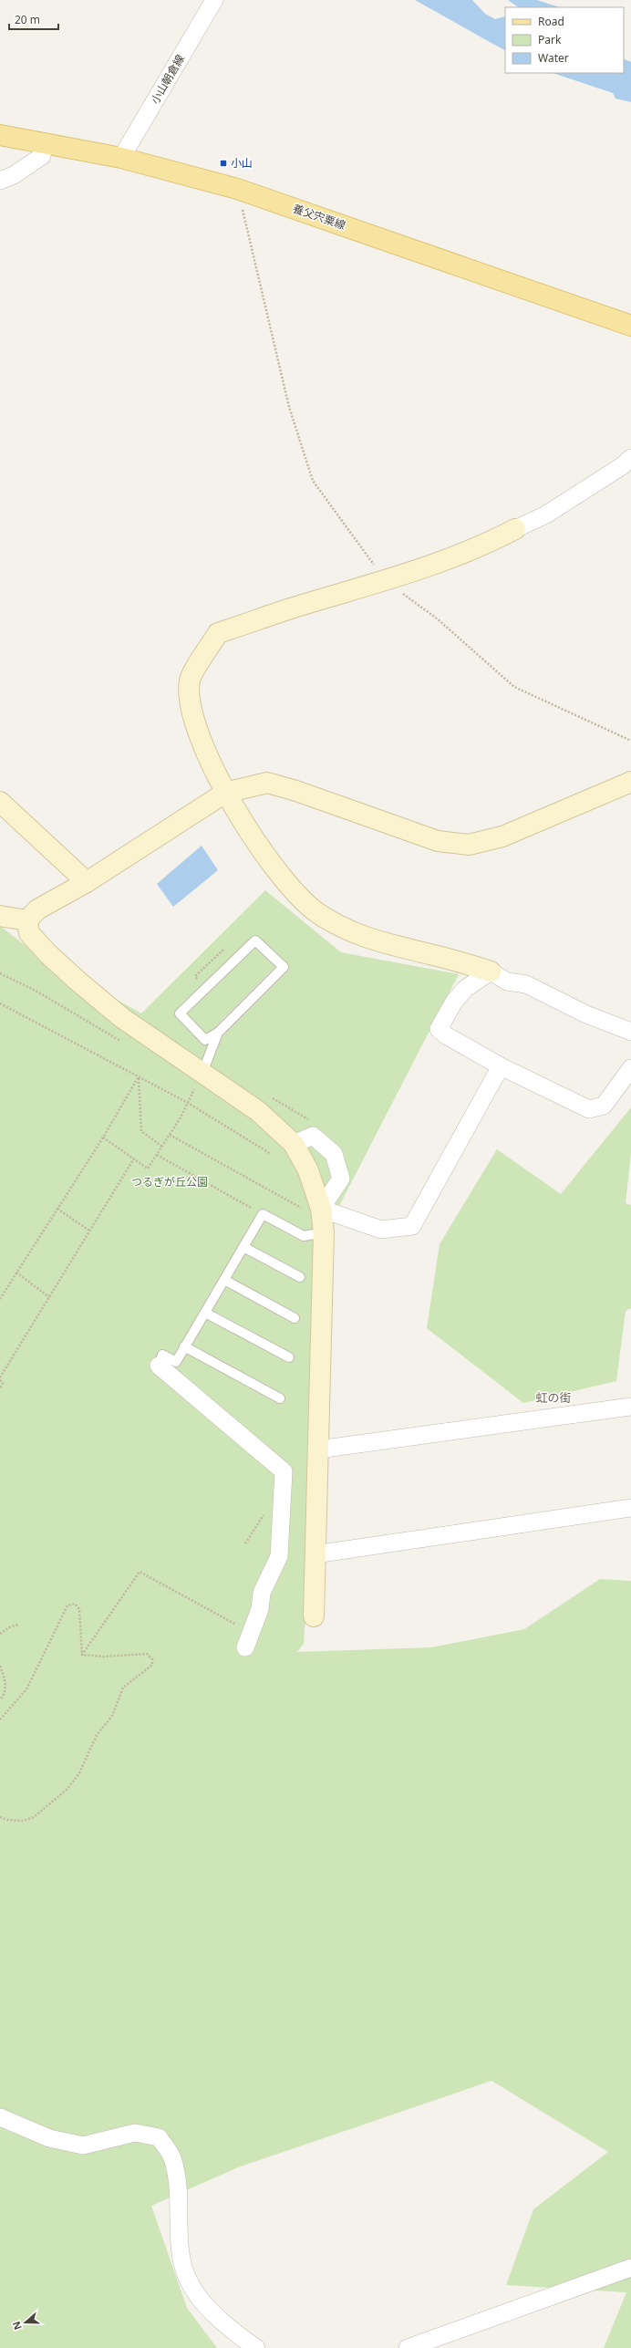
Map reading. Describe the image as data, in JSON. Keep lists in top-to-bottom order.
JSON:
{
  "streets": {
    "main road": ["養父宍粟線"],
    "street": ["小山朝倉線"]
  },
  "crossings": [
    ["小山朝倉線", "養父宍粟線"]
  ],
  "districts": ["虹の街"],
  "parks": ["つるぎが丘公園"],
  "places": {
    "transit": ["小山"]
  },
  "legend": ["Road", "Park", "Water"],
  "scale_bar": "20 m",
  "north": "left"
}
